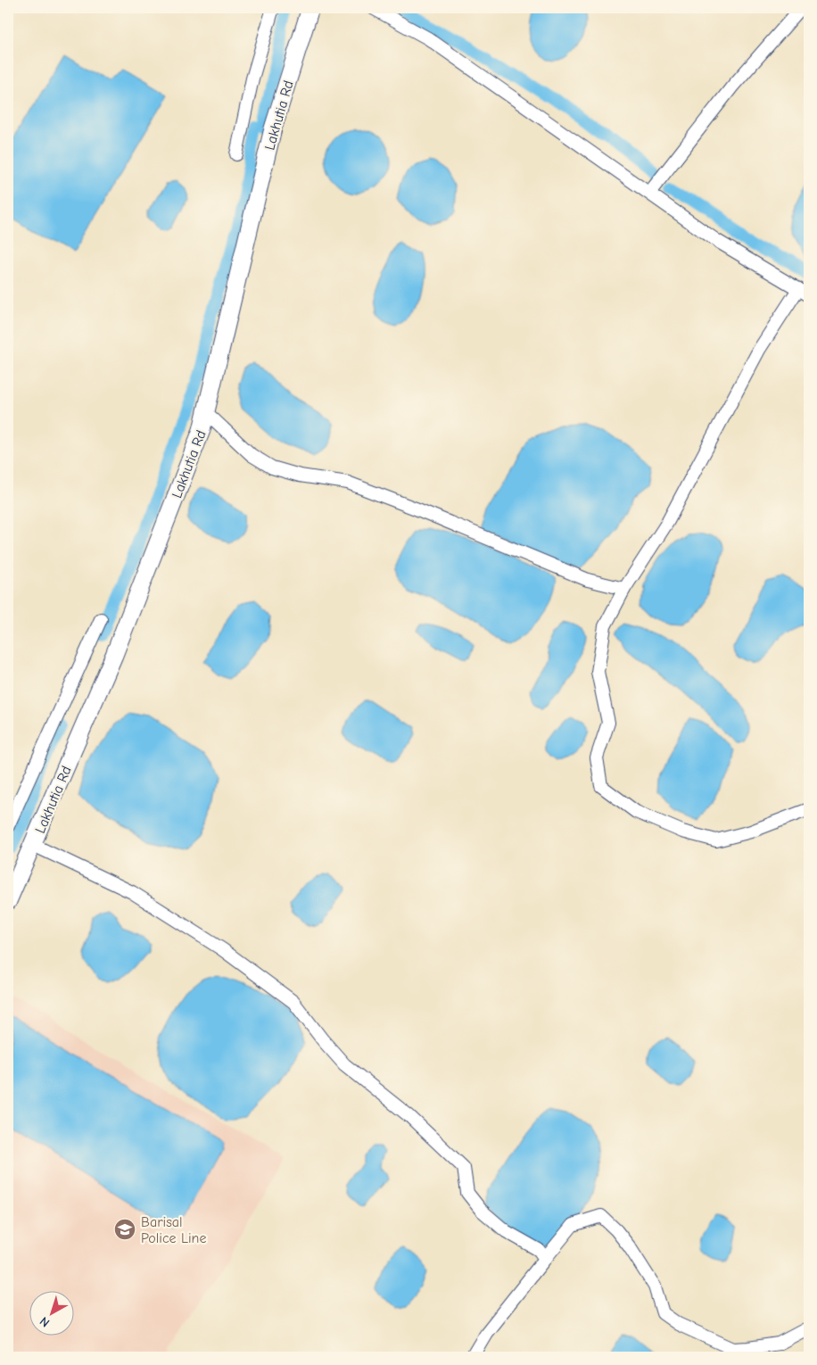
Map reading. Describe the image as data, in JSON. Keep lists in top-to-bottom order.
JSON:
{
  "streets": {
    "street": ["Lakhutia Rd"]
  },
  "places": {
    "school or university": ["Barisal Police Line"]
  },
  "north": "bottom left"
}
